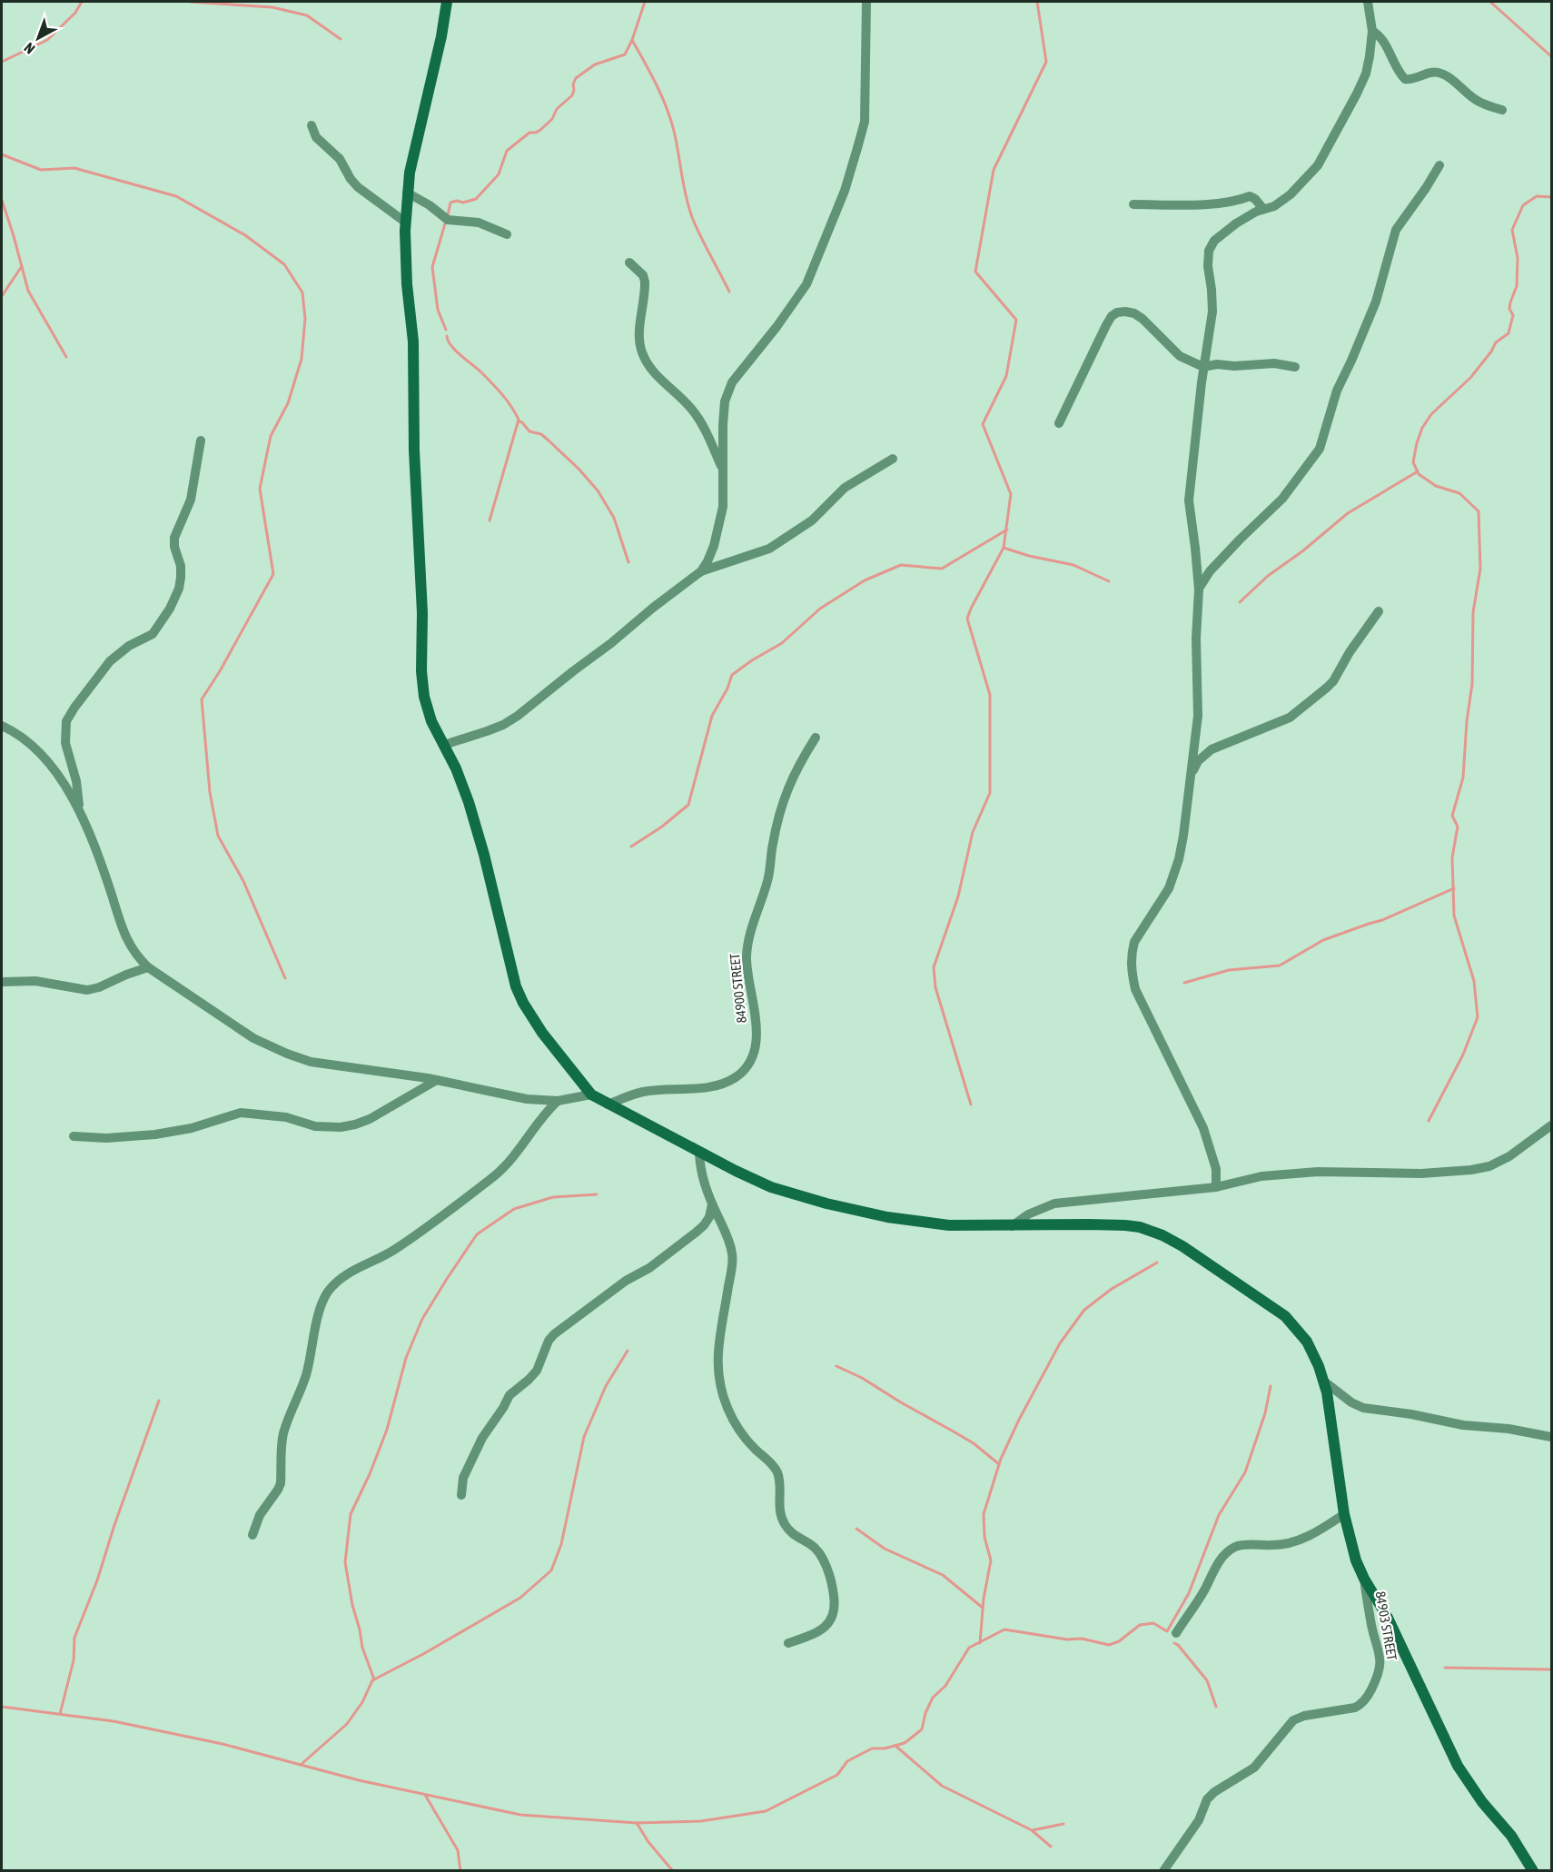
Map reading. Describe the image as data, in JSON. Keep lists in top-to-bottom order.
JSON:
{
  "streets": {
    "street": ["84900 STREET", "84903 STREET"]
  },
  "north": "bottom left"
}
